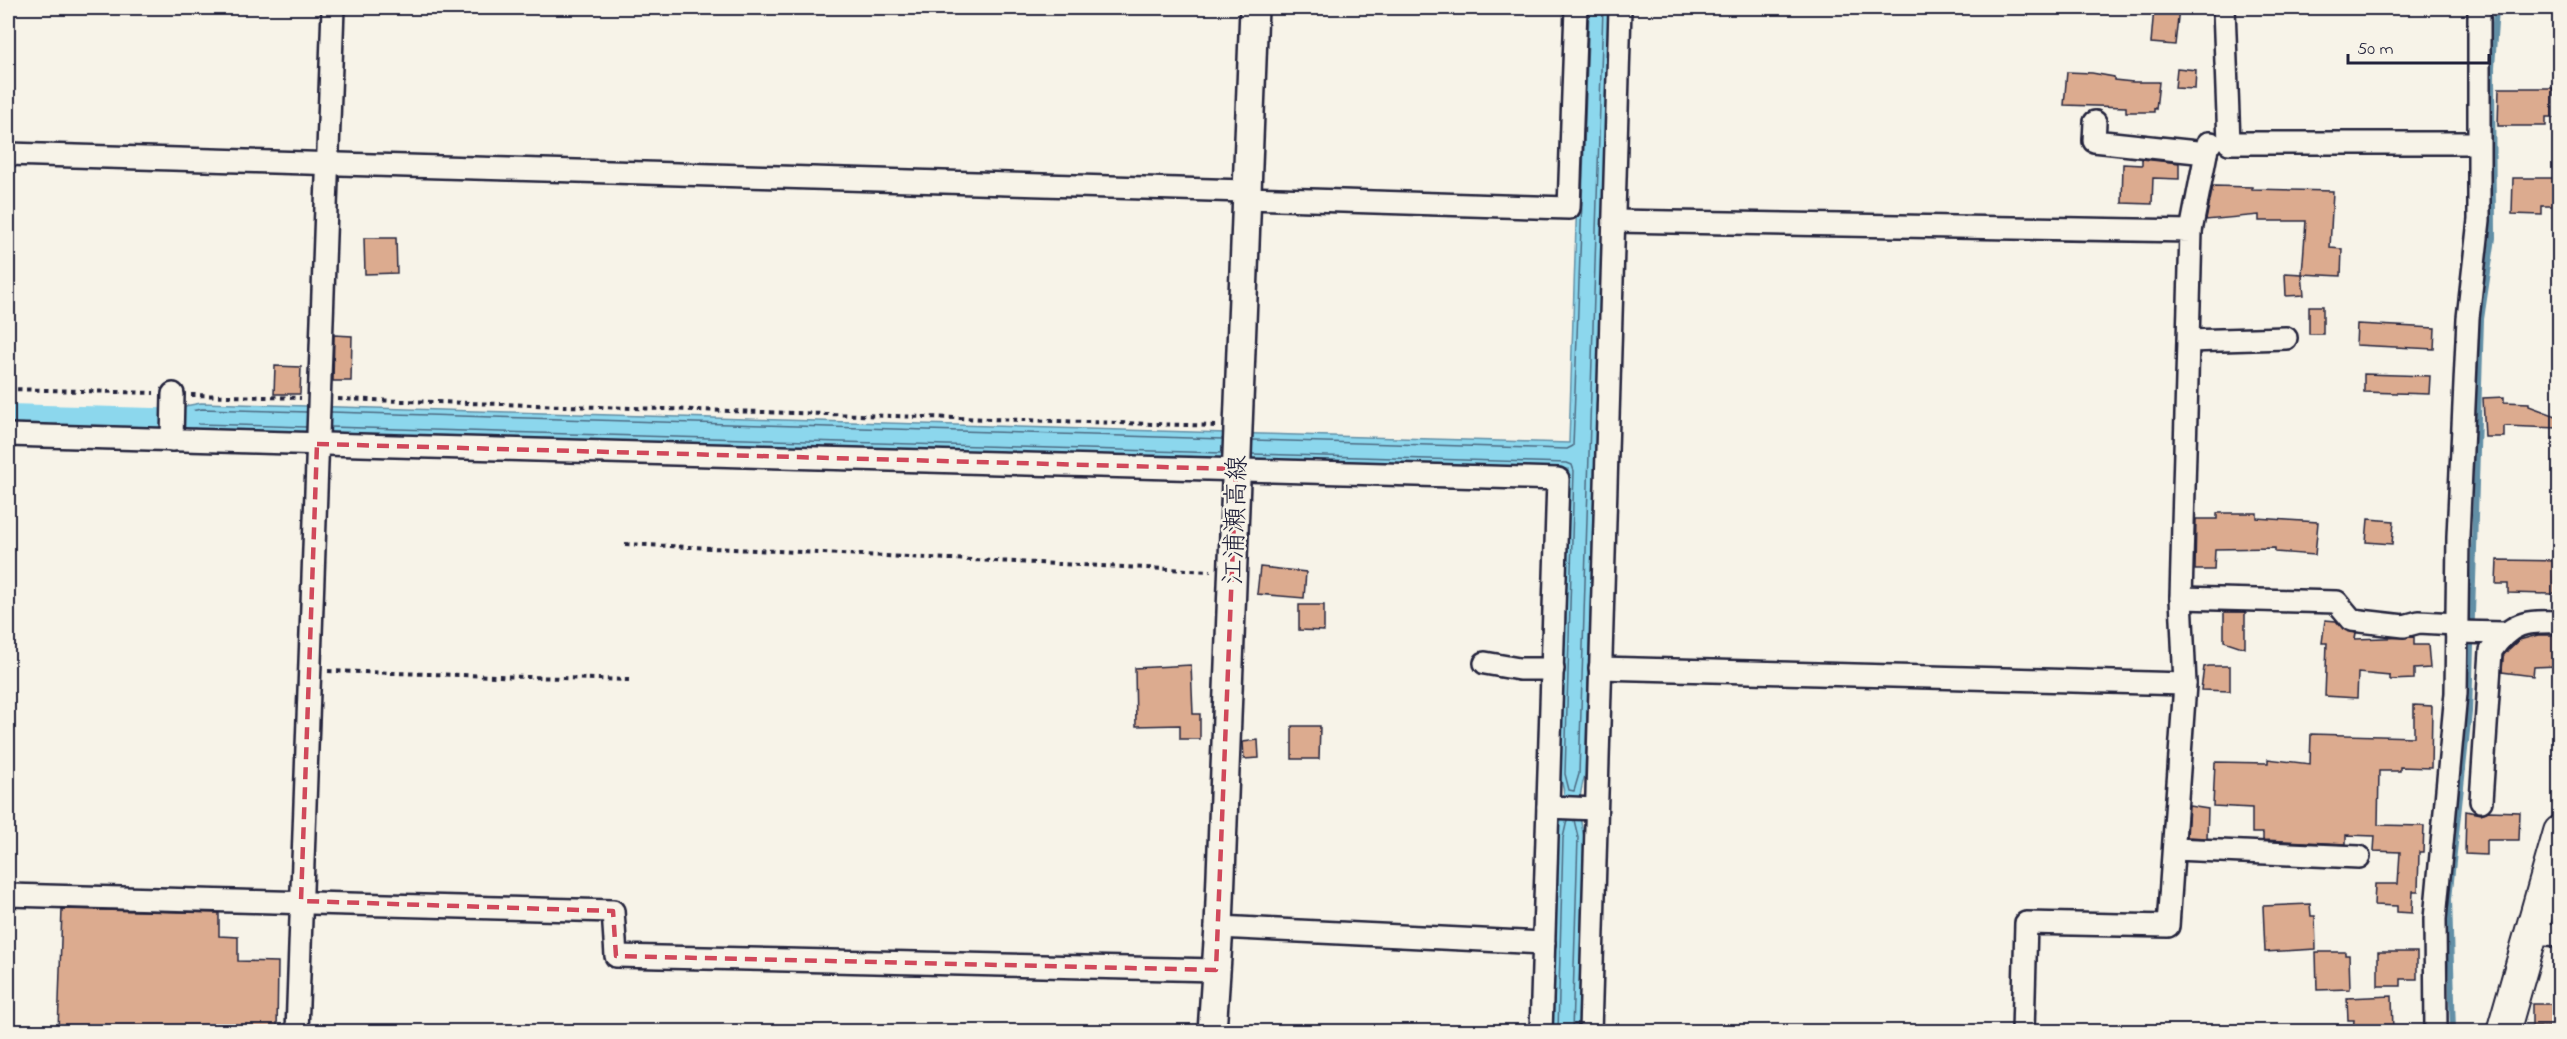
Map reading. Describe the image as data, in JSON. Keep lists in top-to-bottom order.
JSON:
{
  "streets": {
    "main road": ["江浦瀬高線"]
  },
  "scale_bar": "50 m"
}
